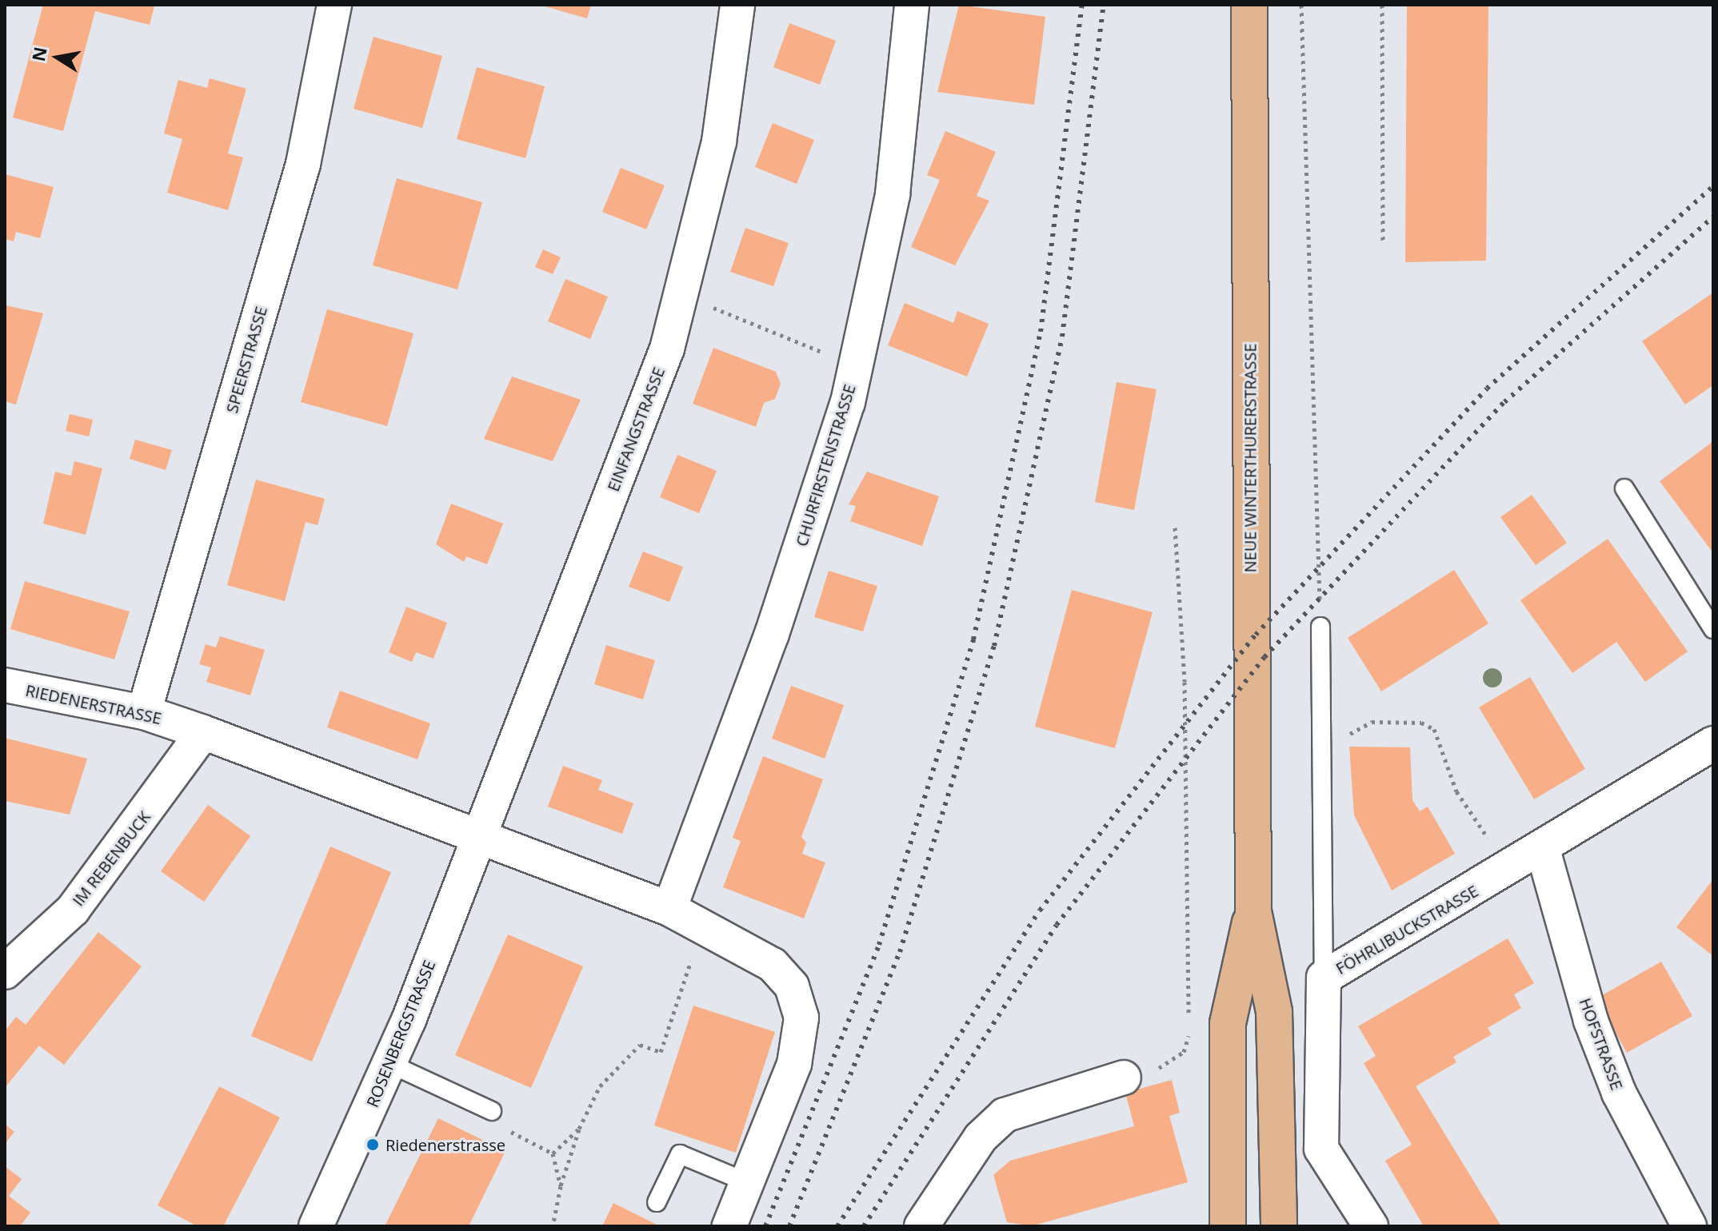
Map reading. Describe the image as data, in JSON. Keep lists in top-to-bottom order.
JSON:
{
  "streets": {
    "main road": ["NEUE WINTERTHURERSTRASSE"],
    "street": [
      "SPEERSTRASSE",
      "EINFANGSTRASSE",
      "CHURFIRSTENSTRASSE",
      "RIEDENERSTRASSE",
      "IM REBENBUCK",
      "FÖHRLIBUCKSTRASSE",
      "ROSENBERGSTRASSE",
      "HOFSTRASSE"
    ]
  },
  "crossings": [
    ["SPEERSTRASSE", "RIEDENERSTRASSE"],
    ["EINFANGSTRASSE", "RIEDENERSTRASSE"],
    ["EINFANGSTRASSE", "ROSENBERGSTRASSE"],
    ["CHURFIRSTENSTRASSE", "RIEDENERSTRASSE"],
    ["RIEDENERSTRASSE", "IM REBENBUCK"],
    ["RIEDENERSTRASSE", "ROSENBERGSTRASSE"],
    ["FÖHRLIBUCKSTRASSE", "HOFSTRASSE"]
  ],
  "places": ["Riedenerstrasse"],
  "north": "left"
}
